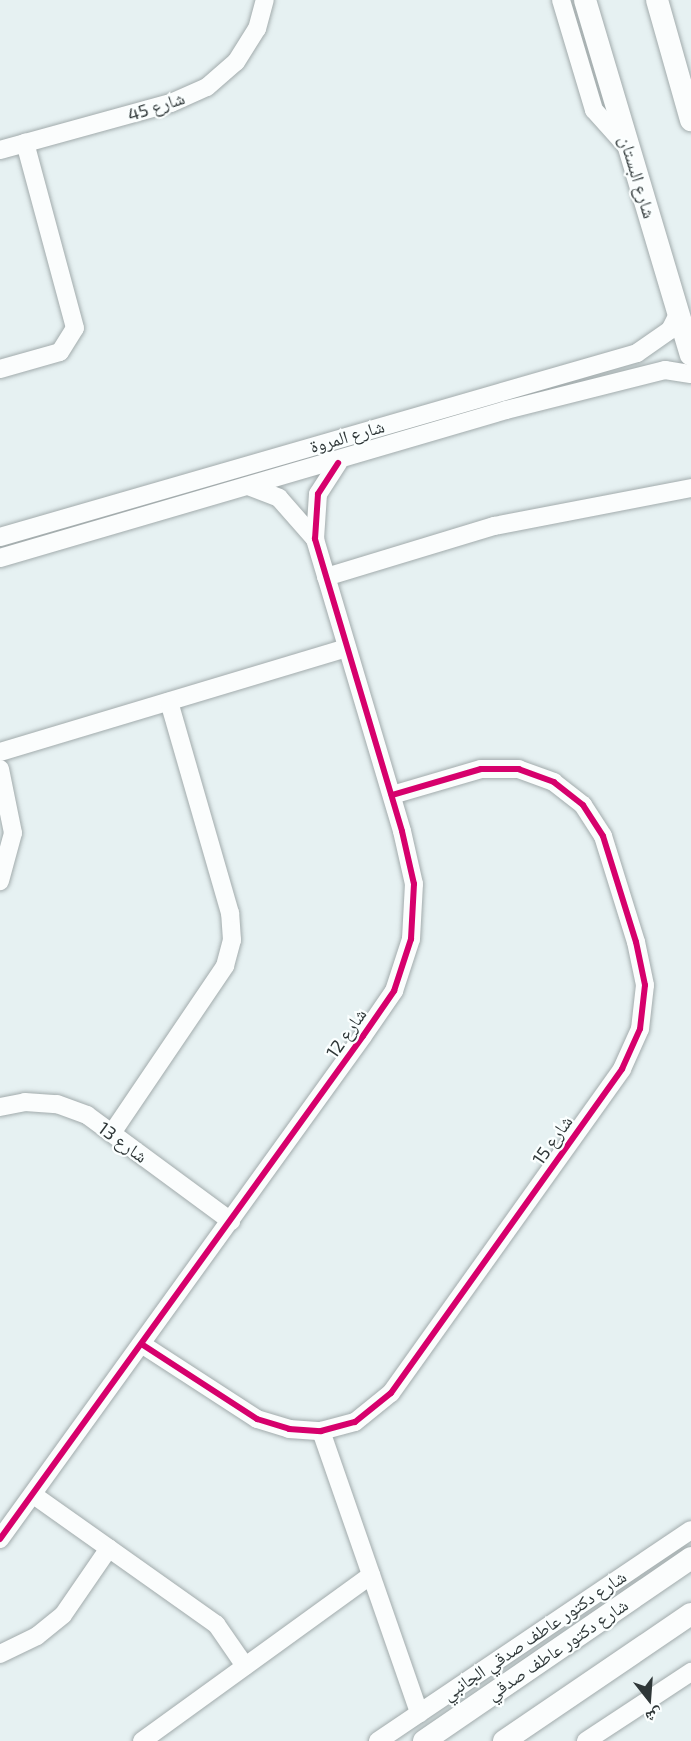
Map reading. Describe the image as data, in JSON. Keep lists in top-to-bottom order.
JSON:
{
  "streets": {
    "street": [
      "شارع 45",
      "شارع البستان",
      "شارع المروة",
      "شارع 12",
      "شارع 15",
      "شارع 13",
      "شارع دكتور عاطف صدقي الجانبي",
      "شارع دكتور عاطف صدقي"
    ]
  },
  "crossings": [
    ["شارع البستان", "شارع المروة"],
    ["شارع المروة", "شارع 12"],
    ["شارع 12", "شارع 15"],
    ["شارع 12", "شارع 13"]
  ],
  "north": "bottom"
}
